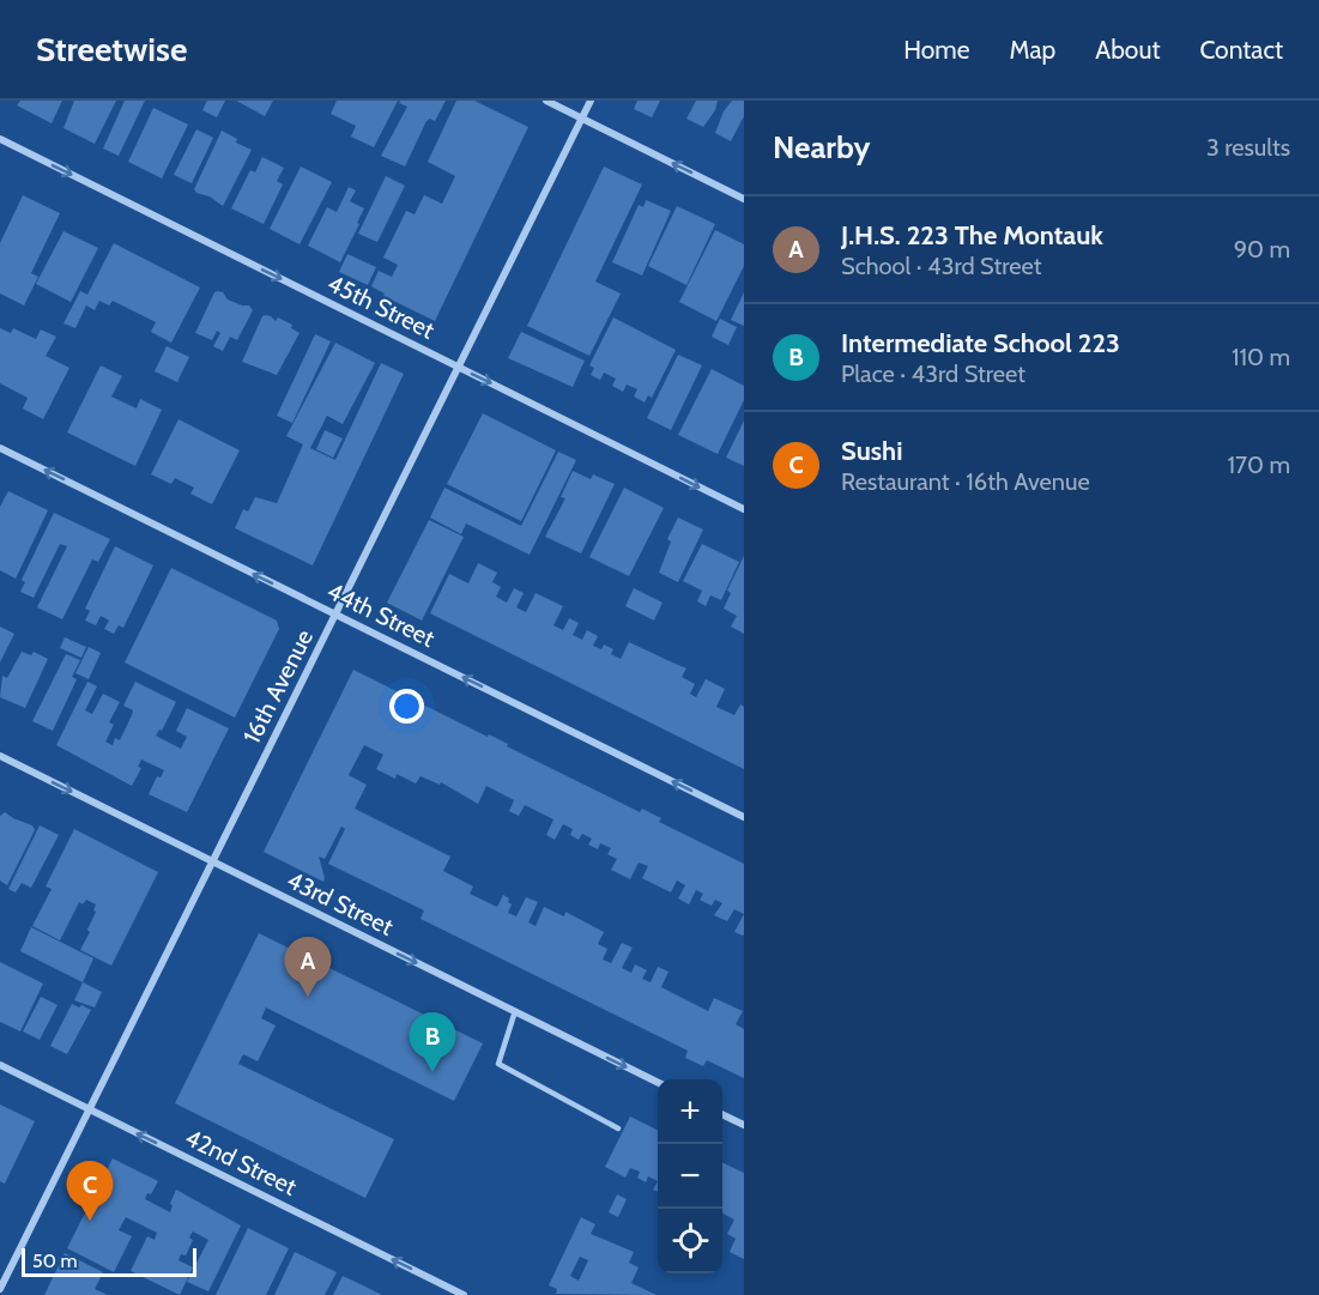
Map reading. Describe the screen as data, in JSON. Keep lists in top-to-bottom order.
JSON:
{
  "streets": {
    "street": [
      "45th Street",
      "44th Street",
      "16th Avenue",
      "43rd Street",
      "42nd Street"
    ]
  },
  "crossings": [
    ["45th Street", "16th Avenue"],
    ["44th Street", "16th Avenue"],
    ["16th Avenue", "43rd Street"],
    ["16th Avenue", "42nd Street"]
  ],
  "one_way": [
    "45th Street",
    "44th Street",
    "43rd Street",
    "42nd Street"
  ],
  "scale_bar": "50 m",
  "page": {
    "header": "Streetwise",
    "nav": [
      "Home",
      "Map",
      "About",
      "Contact"
    ],
    "heading": ["Nearby", "3 results"],
    "list": [
      {
        "mark": "A",
        "name": "J.H.S. 223 The Montauk",
        "note": "School · 43rd Street",
        "value": "90 m"
      },
      {
        "mark": "B",
        "name": "Intermediate School 223",
        "note": "Place · 43rd Street",
        "value": "110 m"
      },
      {
        "mark": "C",
        "name": "Sushi",
        "note": "Restaurant · 16th Avenue",
        "value": "170 m"
      }
    ],
    "pins": ["A", "B", "C"],
    "map_buttons": ["+", "−"],
    "scale": "50 m"
  }
}
